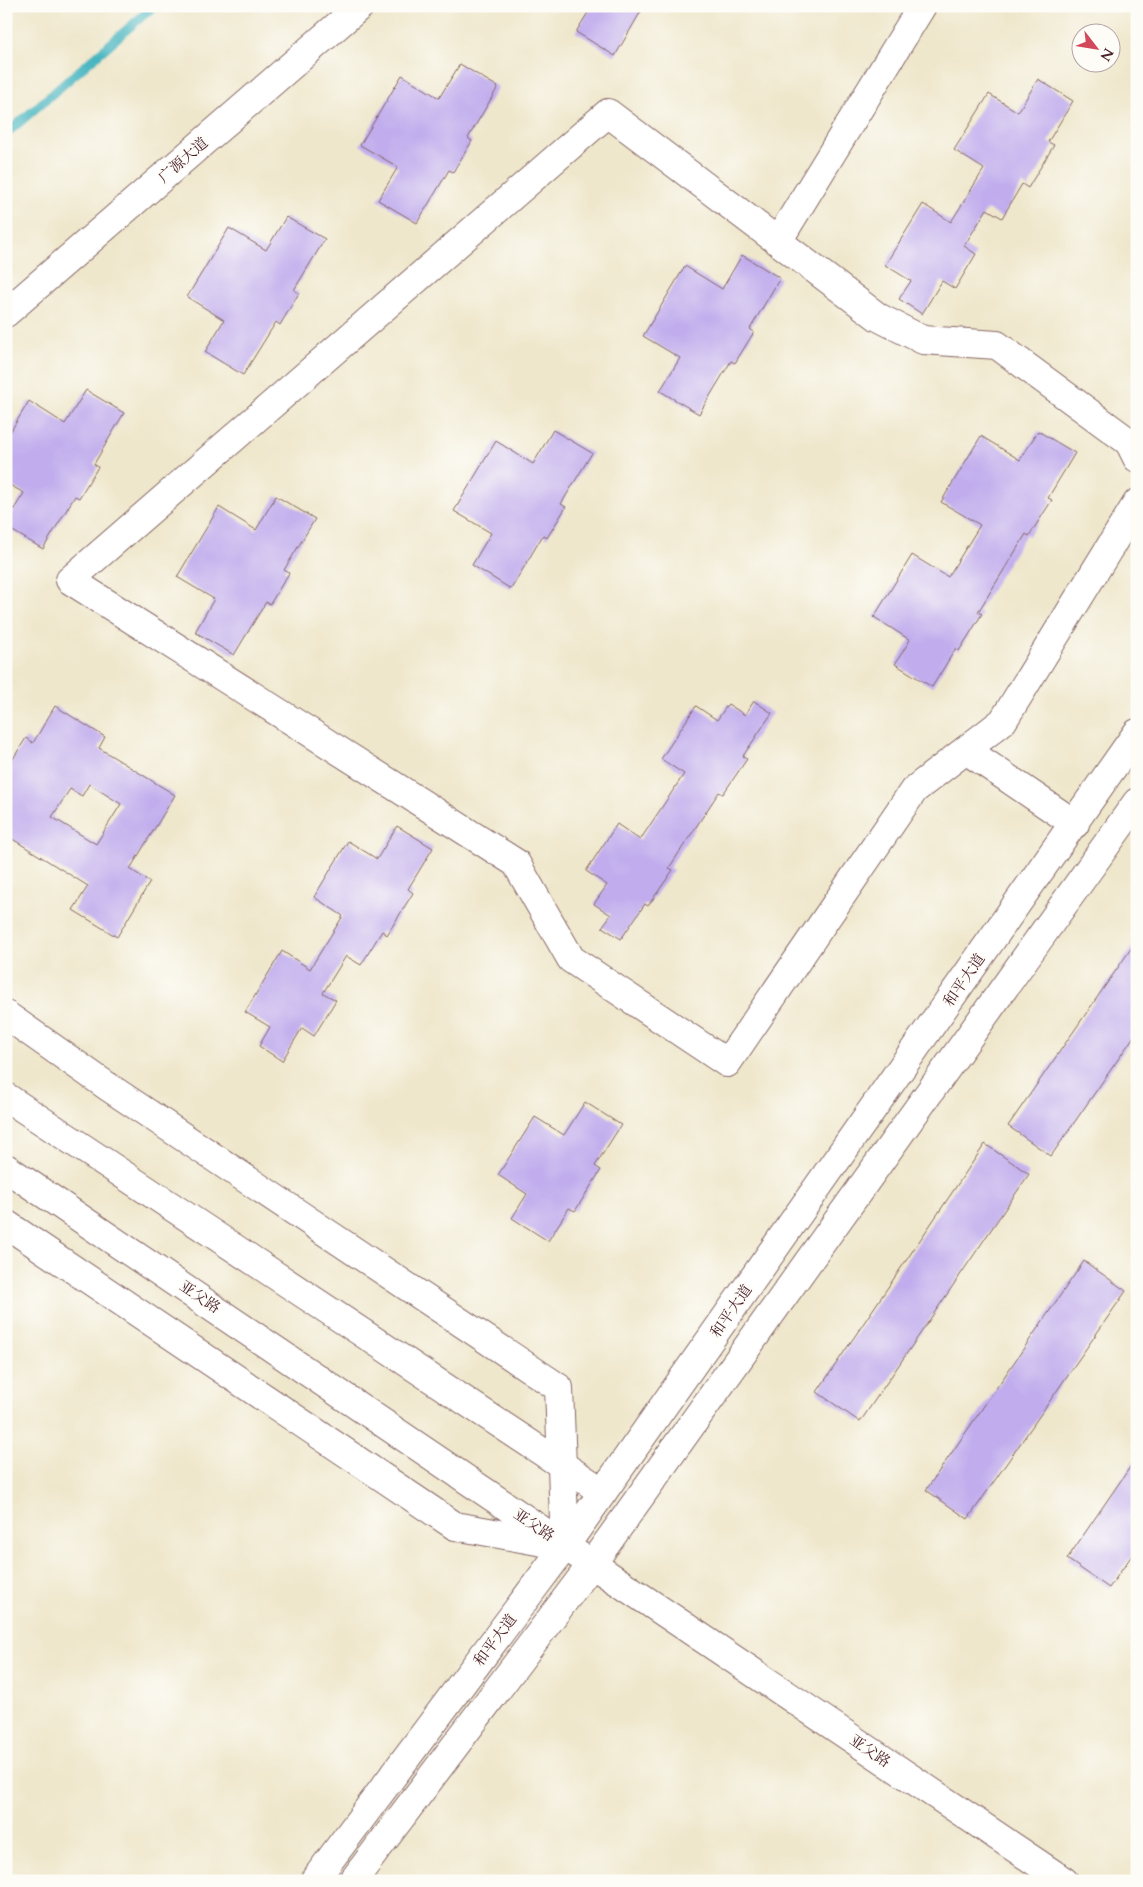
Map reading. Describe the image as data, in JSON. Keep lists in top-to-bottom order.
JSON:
{
  "streets": {
    "street": ["广源大道", "和平大道", "亚父路"]
  },
  "crossings": [
    ["和平大道", "亚父路"]
  ],
  "north": "bottom right"
}
